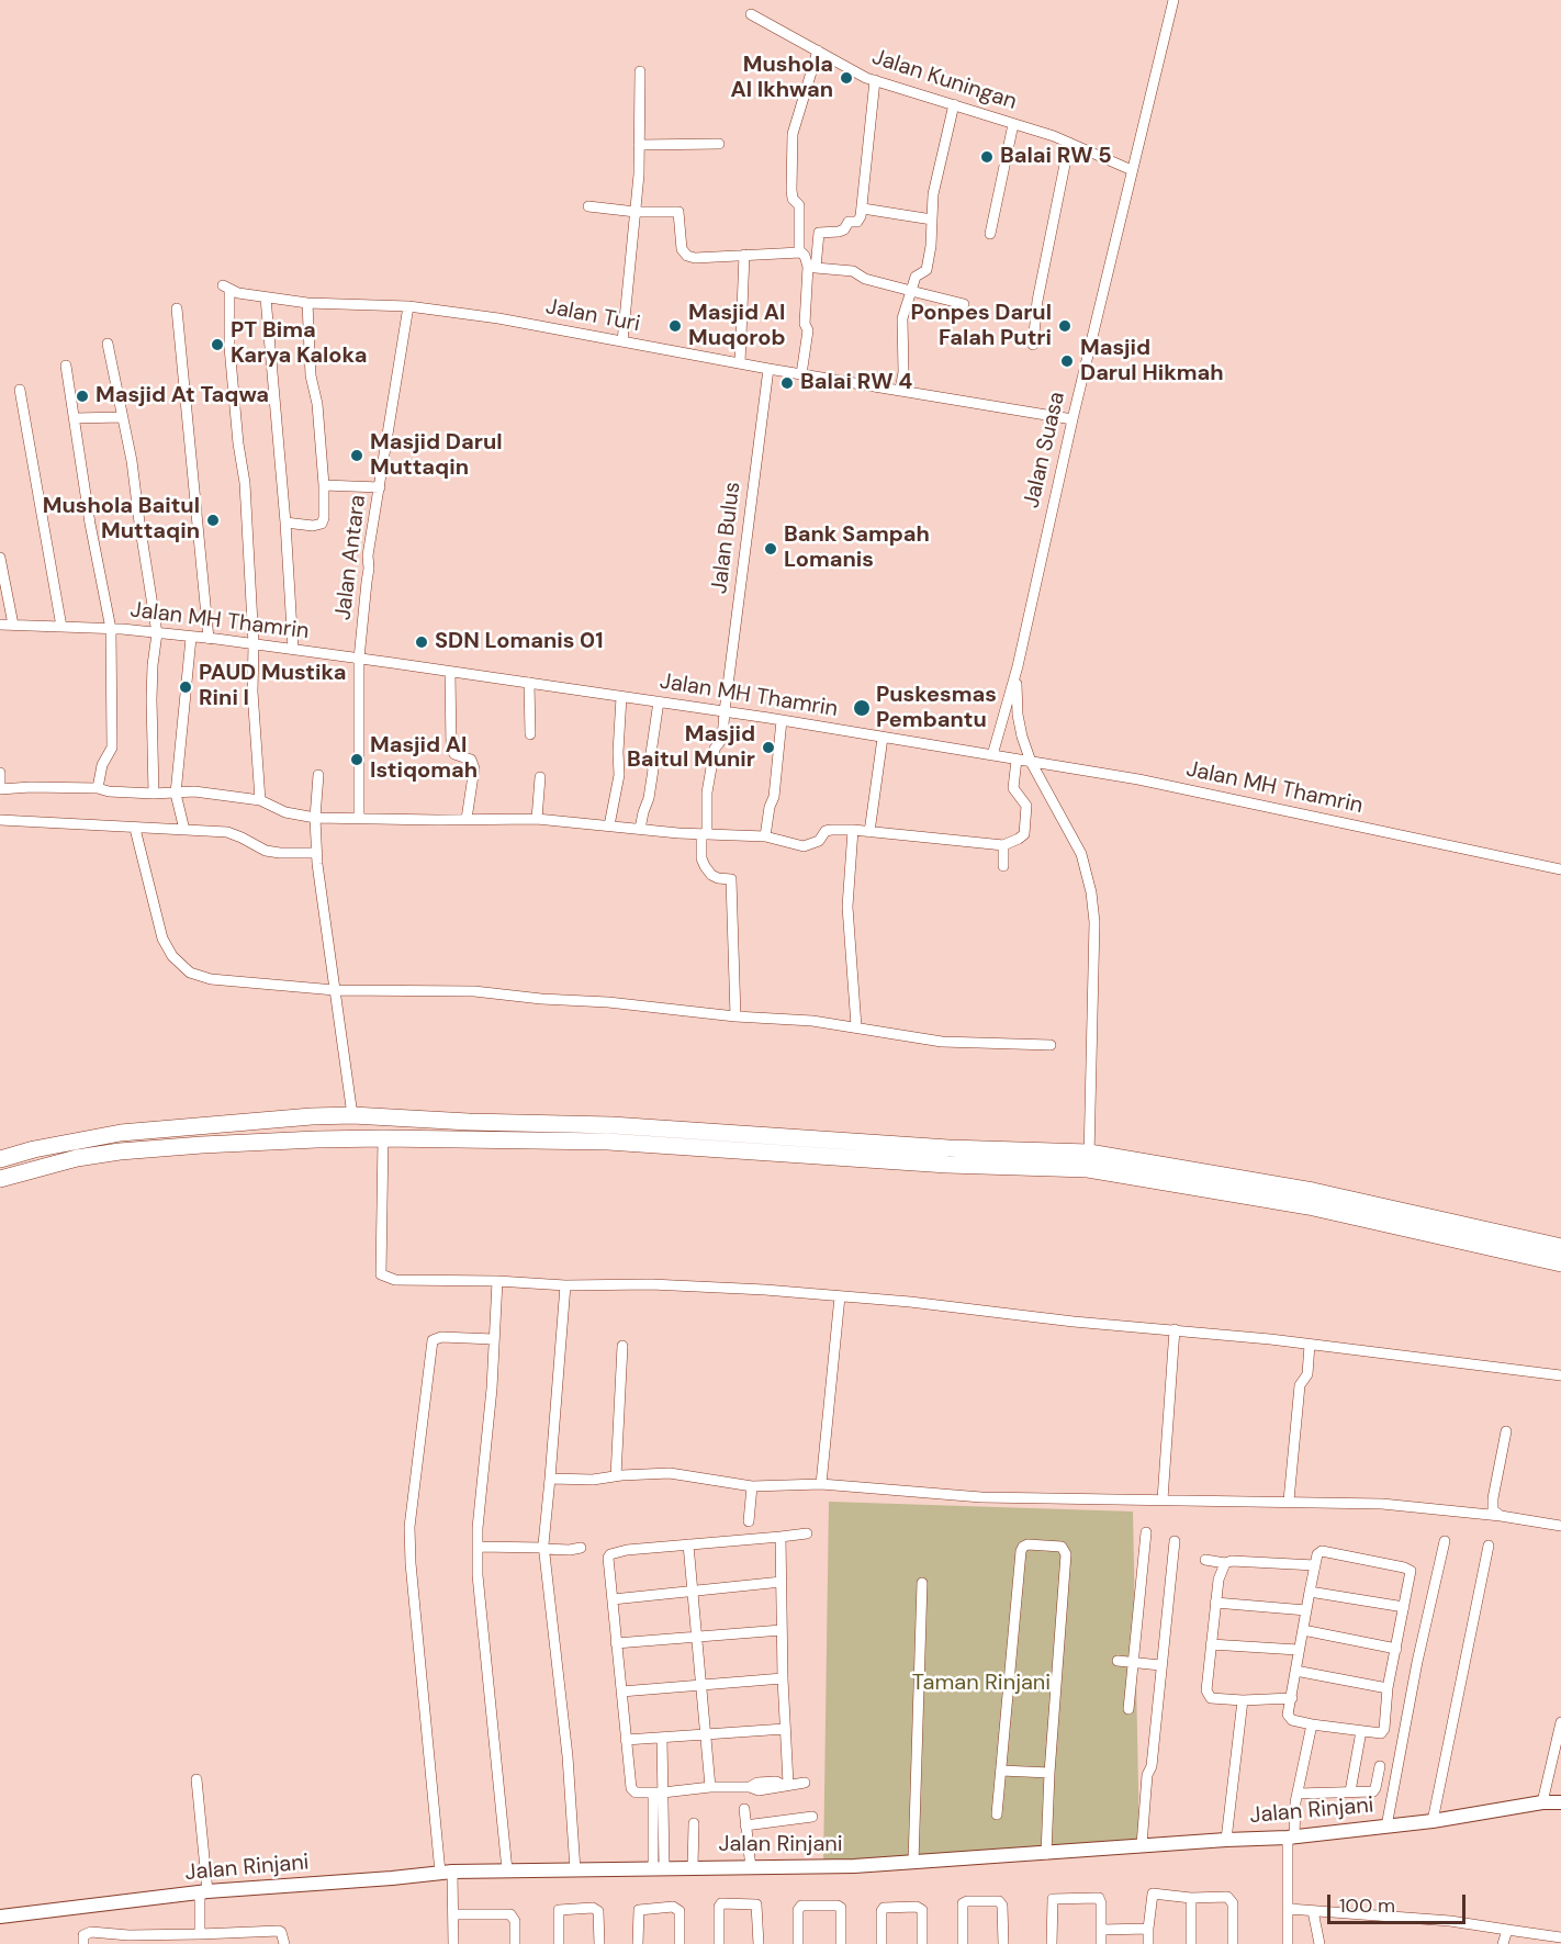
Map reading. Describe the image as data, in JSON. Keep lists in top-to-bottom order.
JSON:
{
  "streets": {
    "street": [
      "Jalan Kuningan",
      "Jalan Turi",
      "Jalan Suasa",
      "Jalan Bulus",
      "Jalan Antara",
      "Jalan MH Thamrin",
      "Jalan Rinjani"
    ]
  },
  "crossings": [
    ["Jalan Kuningan", "Jalan Suasa"],
    ["Jalan Turi", "Jalan Suasa"],
    ["Jalan Turi", "Jalan Bulus"],
    ["Jalan Turi", "Jalan Antara"],
    ["Jalan Turi", "Jalan MH Thamrin"],
    ["Jalan Suasa", "Jalan MH Thamrin"],
    ["Jalan Bulus", "Jalan MH Thamrin"],
    ["Jalan Antara", "Jalan MH Thamrin"]
  ],
  "parks": ["Taman Rinjani"],
  "places": [
    "Mushola Al Ikhwan",
    "Balai RW 5",
    "Masjid Al Muqorob",
    "Ponpes Darul Falah Putri",
    "PT Bima Karya Kaloka",
    "Masjid Darul Hikmah",
    "Balai RW 4",
    "Masjid At Taqwa",
    "Masjid Darul Muttaqin",
    "Mushola Baitul Muttaqin",
    "Bank Sampah Lomanis",
    "SDN Lomanis 01",
    "PAUD Mustika Rini I",
    "Puskesmas Pembantu",
    "Masjid Baitul Munir",
    "Masjid Al Istiqomah"
  ],
  "scale_bar": "100 m"
}
